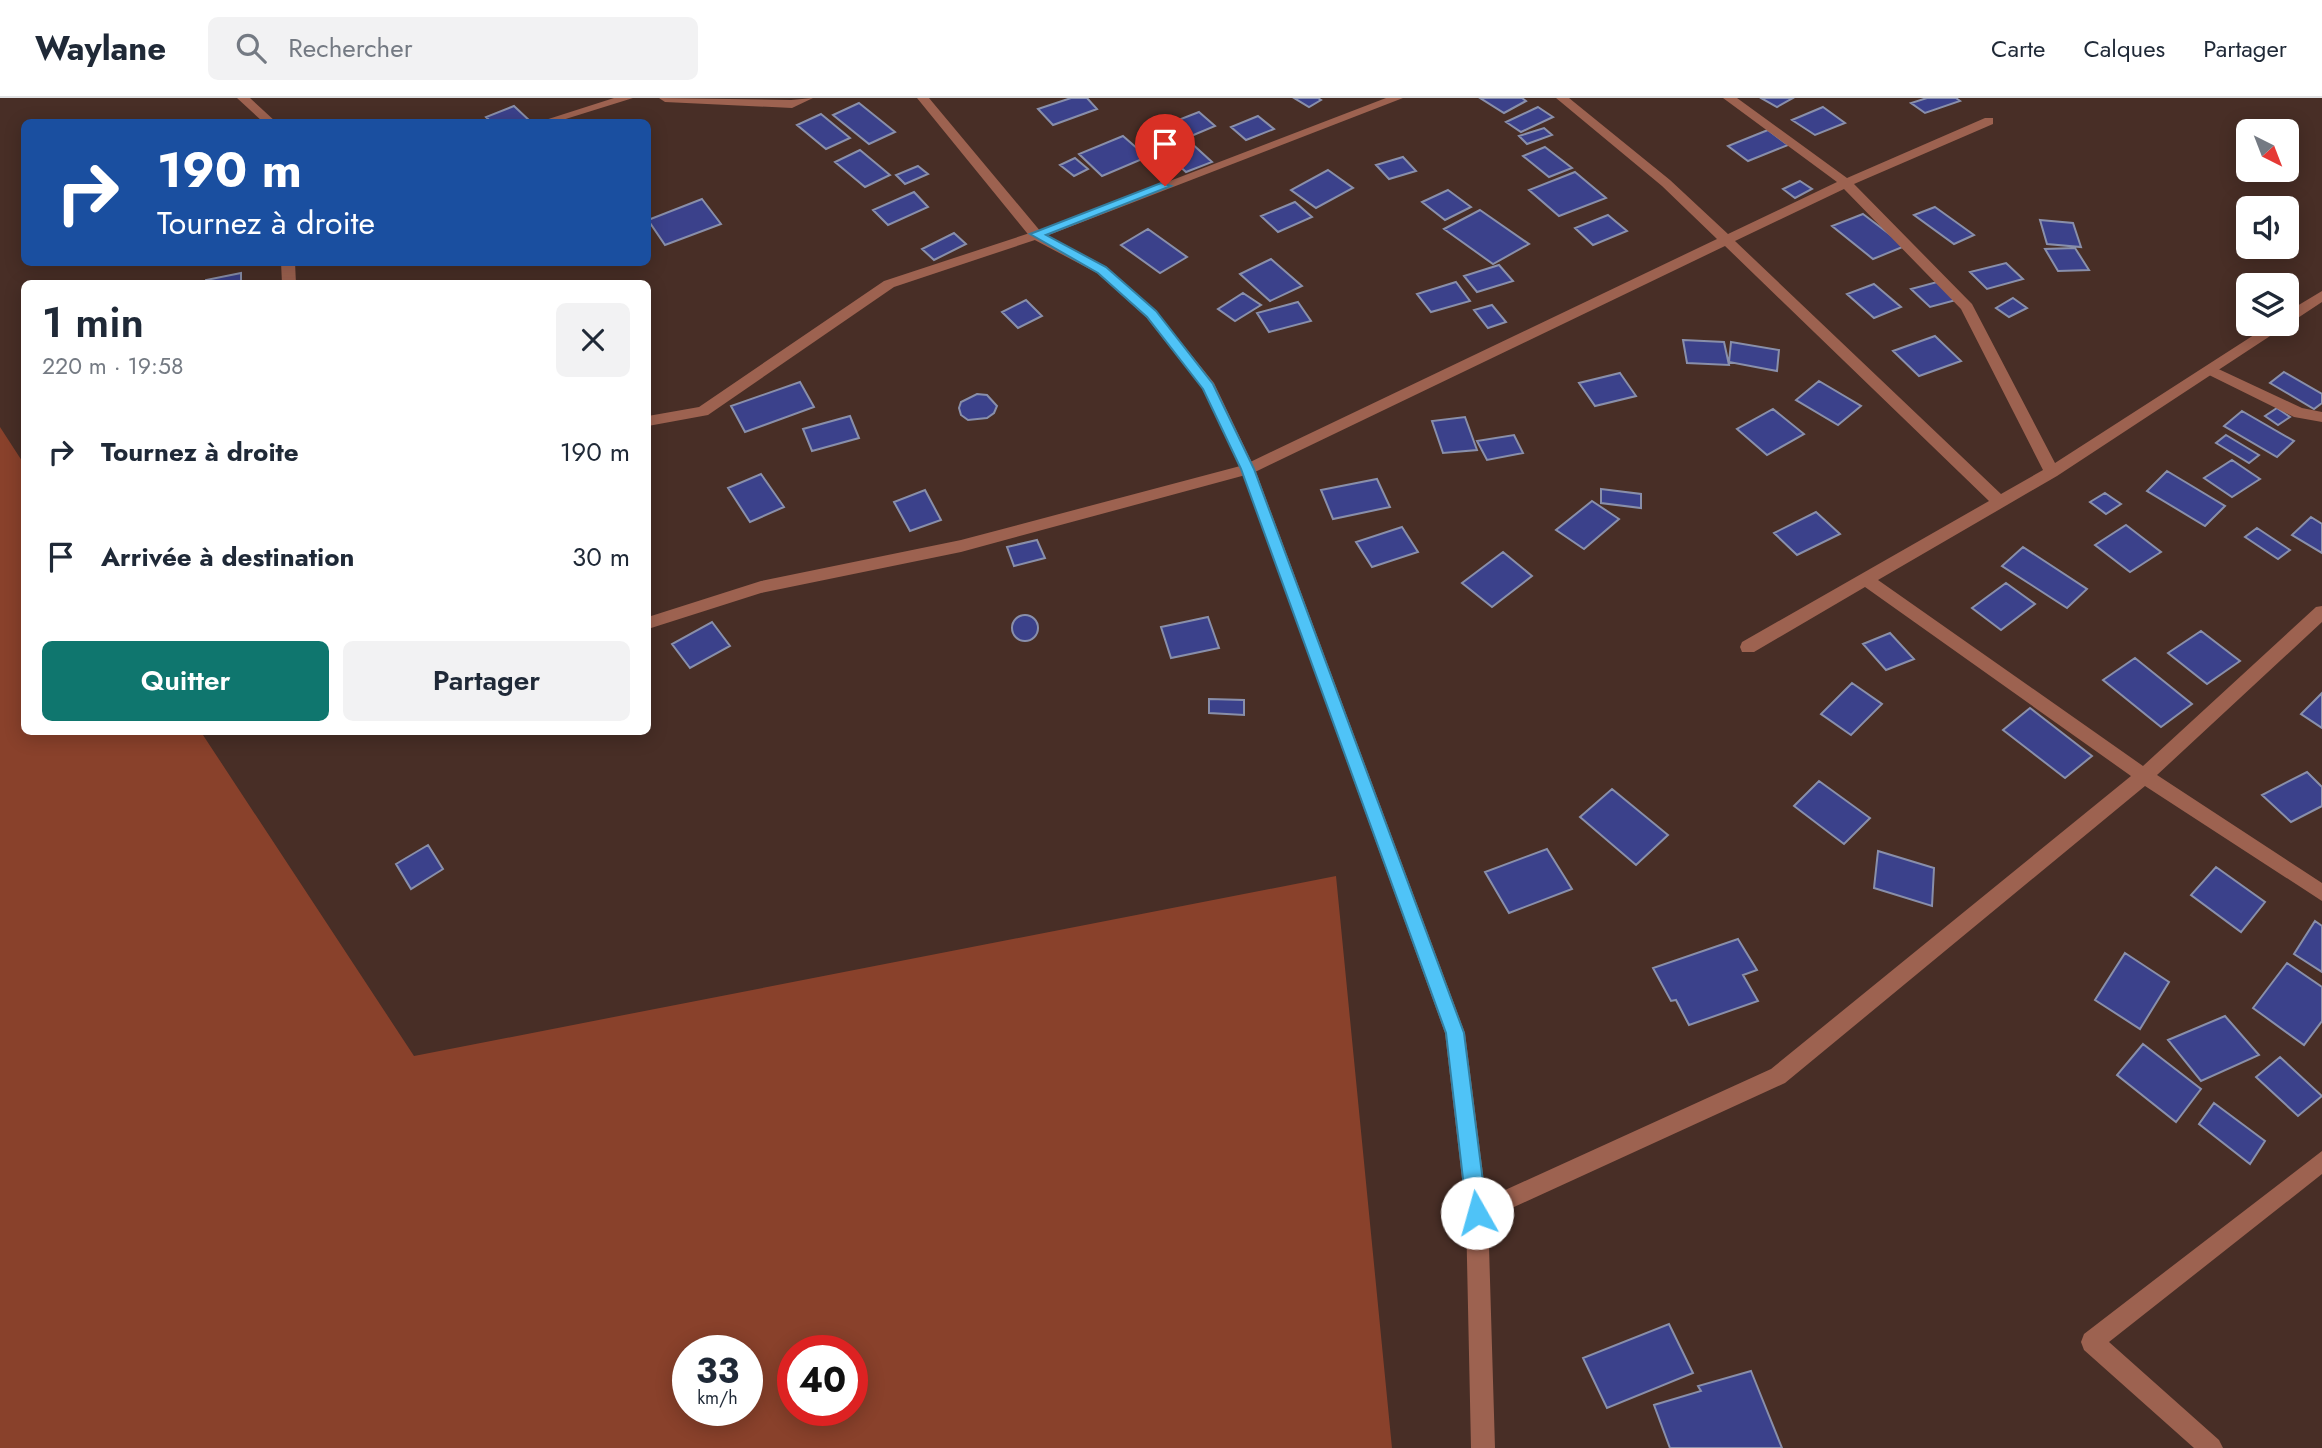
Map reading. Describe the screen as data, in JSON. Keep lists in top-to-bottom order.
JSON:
{
  "north": "bottom right",
  "page": {
    "header": "Waylane",
    "search": "Rechercher",
    "nav": ["Carte", "Calques", "Partager"],
    "turn": ["190 m", "Tournez à droite"],
    "heading": ["1 min", "220 m · 19:58"],
    "list": [
      {
        "name": "Tournez à droite",
        "value": "190 m"
      },
      {
        "name": "Arrivée à destination",
        "value": "30 m"
      }
    ],
    "buttons": ["Quitter", "Partager"],
    "speed": "33 km/h",
    "limit": "40"
  }
}
